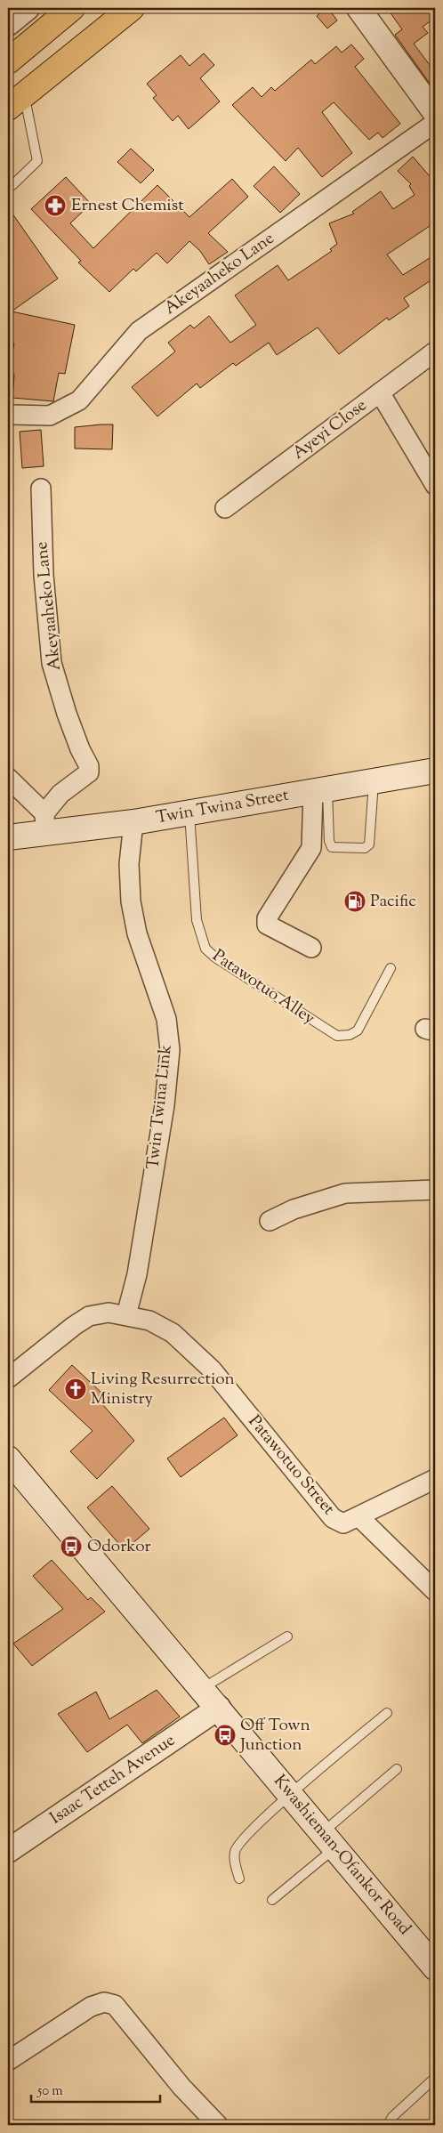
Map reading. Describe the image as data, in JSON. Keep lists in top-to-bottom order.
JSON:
{
  "streets": {
    "main road": ["Twin Twina Street", "Kwashieman-Ofankor Road"],
    "street": [
      "Akeyaaheko Lane",
      "Ayeyi Close",
      "Twin Twina Link",
      "Patawotuo Street",
      "Isaac Tetteh Avenue"
    ],
    "lane": ["Patawotuo Alley"]
  },
  "crossings": [
    ["Akeyaaheko Lane", "Twin Twina Street"],
    ["Twin Twina Street", "Patawotuo Alley"],
    ["Twin Twina Street", "Twin Twina Link"],
    ["Twin Twina Link", "Patawotuo Street"],
    ["Isaac Tetteh Avenue", "Kwashieman-Ofankor Road"]
  ],
  "places": {
    "pharmacy": ["Ernest Chemist"],
    "fuel station": ["Pacific"],
    "church": ["Living Resurrection Ministry"],
    "bus stop": ["Odorkor", "Off Town Junction"]
  },
  "scale_bar": "50 m"
}
